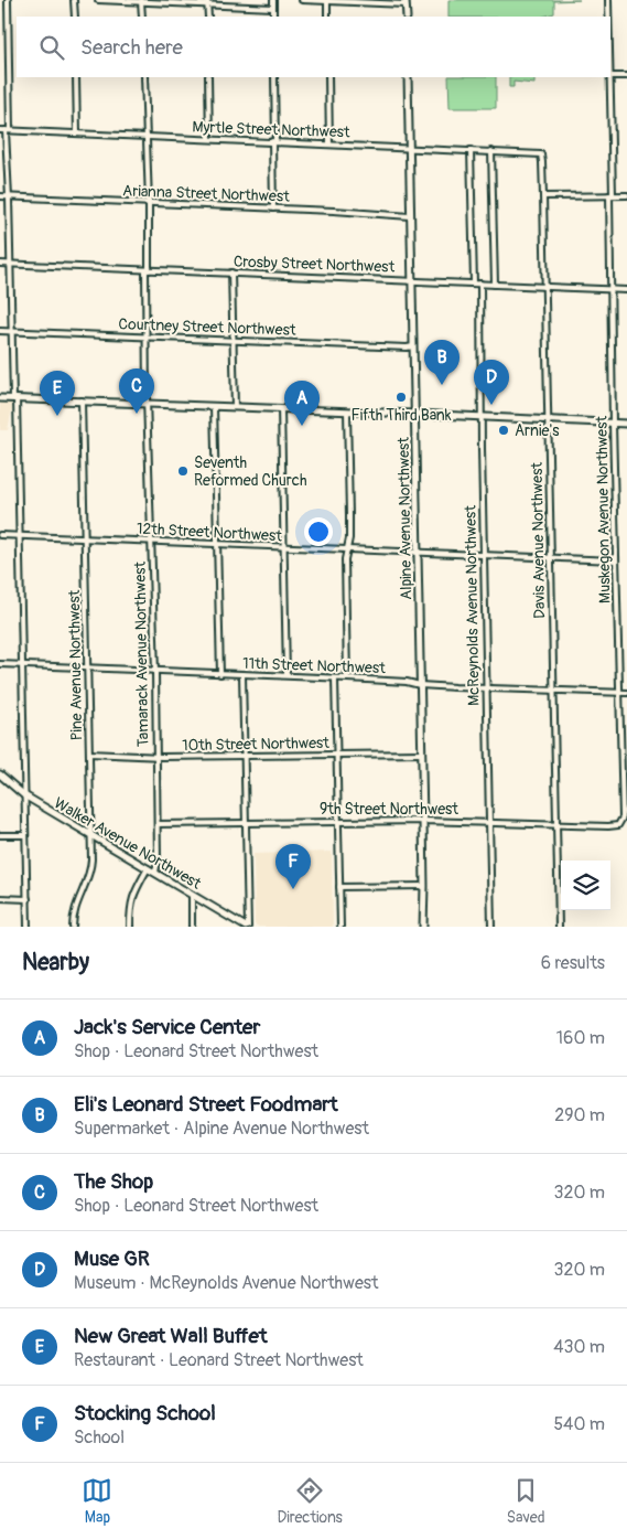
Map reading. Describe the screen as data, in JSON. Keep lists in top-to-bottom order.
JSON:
{
  "streets": {
    "main road": ["Alpine Avenue Northwest", "Walker Avenue Northwest"],
    "street": [
      "Myrtle Street Northwest",
      "Arianna Street Northwest",
      "Crosby Street Northwest",
      "Courtney Street Northwest",
      "Muskegon Avenue Northwest",
      "12th Street Northwest",
      "Davis Avenue Northwest",
      "McReynolds Avenue Northwest",
      "Tamarack Avenue Northwest",
      "Pine Avenue Northwest",
      "11th Street Northwest",
      "10th Street Northwest",
      "9th Street Northwest"
    ]
  },
  "crossings": [
    ["Myrtle Street Northwest", "Alpine Avenue Northwest"],
    ["Myrtle Street Northwest", "Davis Avenue Northwest"],
    ["Myrtle Street Northwest", "Tamarack Avenue Northwest"],
    ["Arianna Street Northwest", "Alpine Avenue Northwest"],
    ["Arianna Street Northwest", "Tamarack Avenue Northwest"],
    ["Crosby Street Northwest", "Muskegon Avenue Northwest"],
    ["Crosby Street Northwest", "Alpine Avenue Northwest"],
    ["Crosby Street Northwest", "Davis Avenue Northwest"],
    ["Crosby Street Northwest", "McReynolds Avenue Northwest"],
    ["Crosby Street Northwest", "Tamarack Avenue Northwest"],
    ["Courtney Street Northwest", "Alpine Avenue Northwest"],
    ["Courtney Street Northwest", "Tamarack Avenue Northwest"],
    ["Muskegon Avenue Northwest", "12th Street Northwest"],
    ["Muskegon Avenue Northwest", "11th Street Northwest"],
    ["Muskegon Avenue Northwest", "9th Street Northwest"],
    ["Alpine Avenue Northwest", "12th Street Northwest"],
    ["Alpine Avenue Northwest", "11th Street Northwest"],
    ["Alpine Avenue Northwest", "10th Street Northwest"],
    ["Alpine Avenue Northwest", "9th Street Northwest"],
    ["12th Street Northwest", "Davis Avenue Northwest"],
    ["12th Street Northwest", "McReynolds Avenue Northwest"],
    ["12th Street Northwest", "Tamarack Avenue Northwest"],
    ["12th Street Northwest", "Pine Avenue Northwest"],
    ["Davis Avenue Northwest", "11th Street Northwest"],
    ["Davis Avenue Northwest", "9th Street Northwest"],
    ["McReynolds Avenue Northwest", "11th Street Northwest"],
    ["McReynolds Avenue Northwest", "9th Street Northwest"],
    ["Tamarack Avenue Northwest", "11th Street Northwest"],
    ["Tamarack Avenue Northwest", "10th Street Northwest"],
    ["Tamarack Avenue Northwest", "9th Street Northwest"],
    ["Tamarack Avenue Northwest", "Walker Avenue Northwest"],
    ["Pine Avenue Northwest", "11th Street Northwest"],
    ["Pine Avenue Northwest", "10th Street Northwest"],
    ["Pine Avenue Northwest", "Walker Avenue Northwest"]
  ],
  "places": ["Fifth Third Bank", "Arnie's", "Seventh Reformed Church"],
  "page": {
    "search": "Search here",
    "pins": [
      "B",
      "D",
      "C",
      "E",
      "A",
      "F"
    ],
    "heading": ["Nearby", "6 results"],
    "list": [
      {
        "mark": "A",
        "name": "Jack's Service Center",
        "note": "Shop · Leonard Street Northwest",
        "value": "160 m"
      },
      {
        "mark": "B",
        "name": "Eli's Leonard Street Foodmart",
        "note": "Supermarket · Alpine Avenue Northwest",
        "value": "290 m"
      },
      {
        "mark": "C",
        "name": "The Shop",
        "note": "Shop · Leonard Street Northwest",
        "value": "320 m"
      },
      {
        "mark": "D",
        "name": "Muse GR",
        "note": "Museum · McReynolds Avenue Northwest",
        "value": "320 m"
      },
      {
        "mark": "E",
        "name": "New Great Wall Buffet",
        "note": "Restaurant · Leonard Street Northwest",
        "value": "430 m"
      },
      {
        "mark": "F",
        "name": "Stocking School",
        "note": "School",
        "value": "540 m"
      }
    ],
    "nav": ["Map", "Directions", "Saved"]
  }
}
